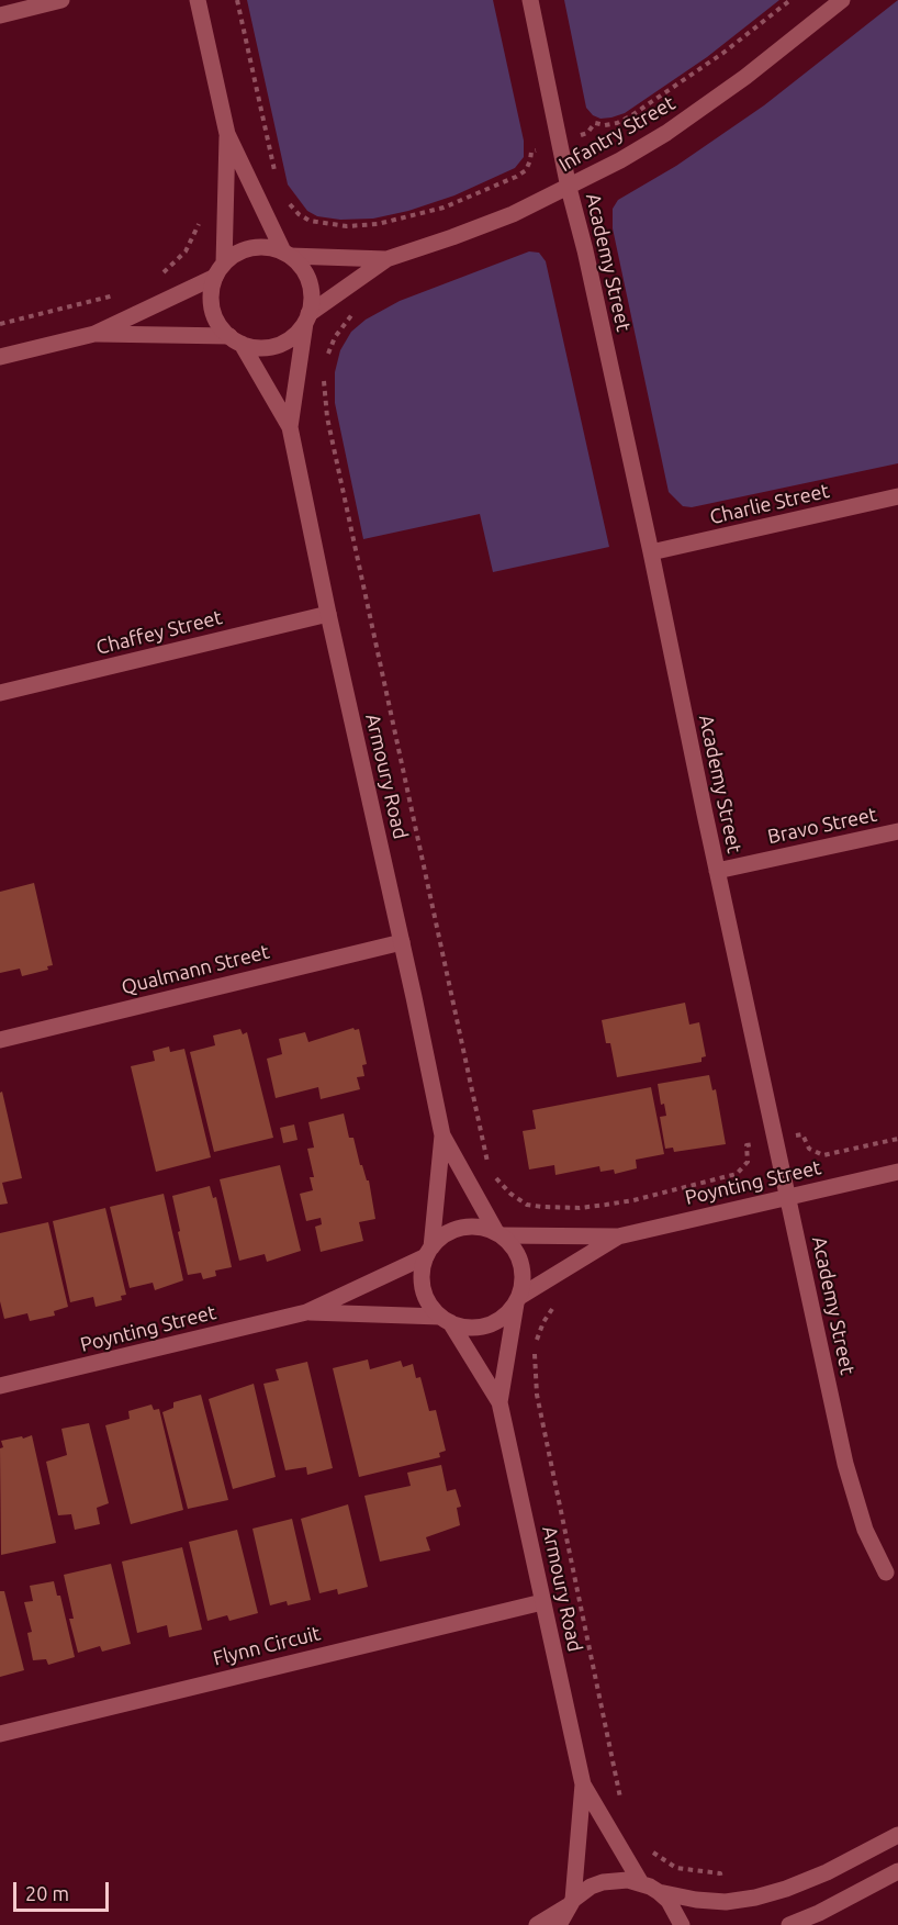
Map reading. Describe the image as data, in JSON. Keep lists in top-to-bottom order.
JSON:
{
  "streets": {
    "street": [
      "Infantry Street",
      "Academy Street",
      "Charlie Street",
      "Chaffey Street",
      "Armoury Road",
      "Bravo Street",
      "Qualmann Street",
      "Poynting Street",
      "Flynn Circuit"
    ]
  },
  "crossings": [
    ["Infantry Street", "Academy Street"],
    ["Infantry Street", "Armoury Road"],
    ["Academy Street", "Charlie Street"],
    ["Academy Street", "Bravo Street"],
    ["Academy Street", "Poynting Street"],
    ["Chaffey Street", "Armoury Road"],
    ["Armoury Road", "Qualmann Street"],
    ["Armoury Road", "Poynting Street"],
    ["Armoury Road", "Flynn Circuit"]
  ],
  "scale_bar": "20 m"
}
